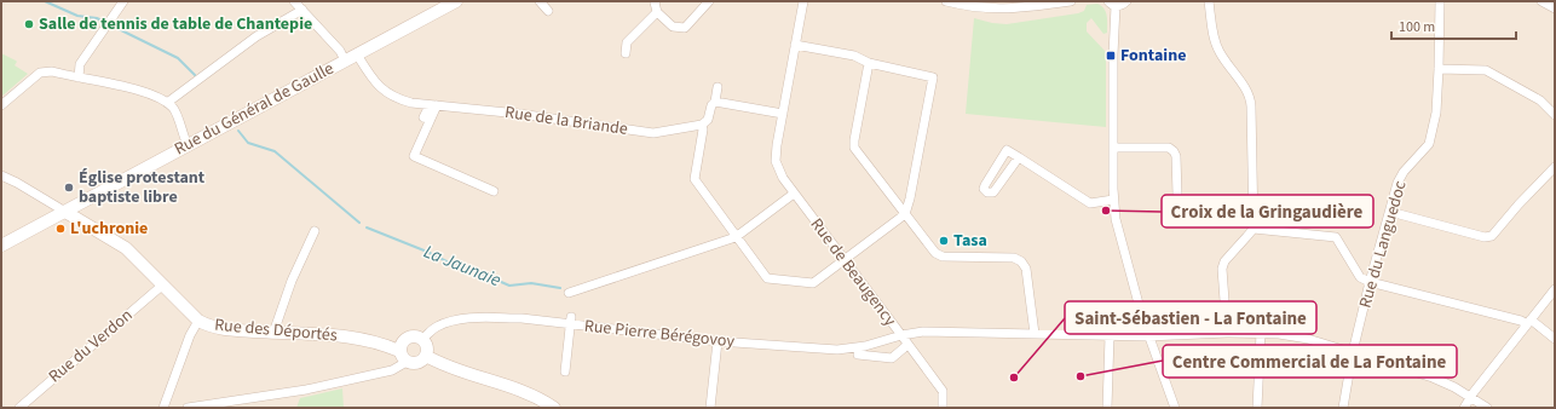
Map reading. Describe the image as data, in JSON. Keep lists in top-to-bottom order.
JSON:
{
  "streets": {
    "street": [
      "Rue du Général de Gaulle",
      "Rue de la Briande",
      "Rue du Languedoc",
      "Rue de Beaugency",
      "Rue des Déportés",
      "Rue Pierre Bérégovoy",
      "Rue du Verdon"
    ]
  },
  "crossings": [
    ["Rue du Général de Gaulle", "Rue de la Briande"],
    ["Rue du Général de Gaulle", "Rue des Déportés"],
    ["Rue du Languedoc", "Rue de Beaugency"],
    ["Rue de Beaugency", "Rue Pierre Bérégovoy"],
    ["Rue des Déportés", "Rue Pierre Bérégovoy"],
    ["Rue des Déportés", "Rue du Verdon"]
  ],
  "water": ["La Jaunaie"],
  "places": {
    "other": [
      "Salle de tennis de table de Chantepie",
      "Église protestant baptiste libre",
      "Croix de la Gringaudière",
      "L'uchronie",
      "Tasa",
      "Centre Commercial de La Fontaine",
      "Saint-Sébastien - La Fontaine"
    ],
    "transit": ["Fontaine"]
  },
  "scale_bar": "100 m"
}
